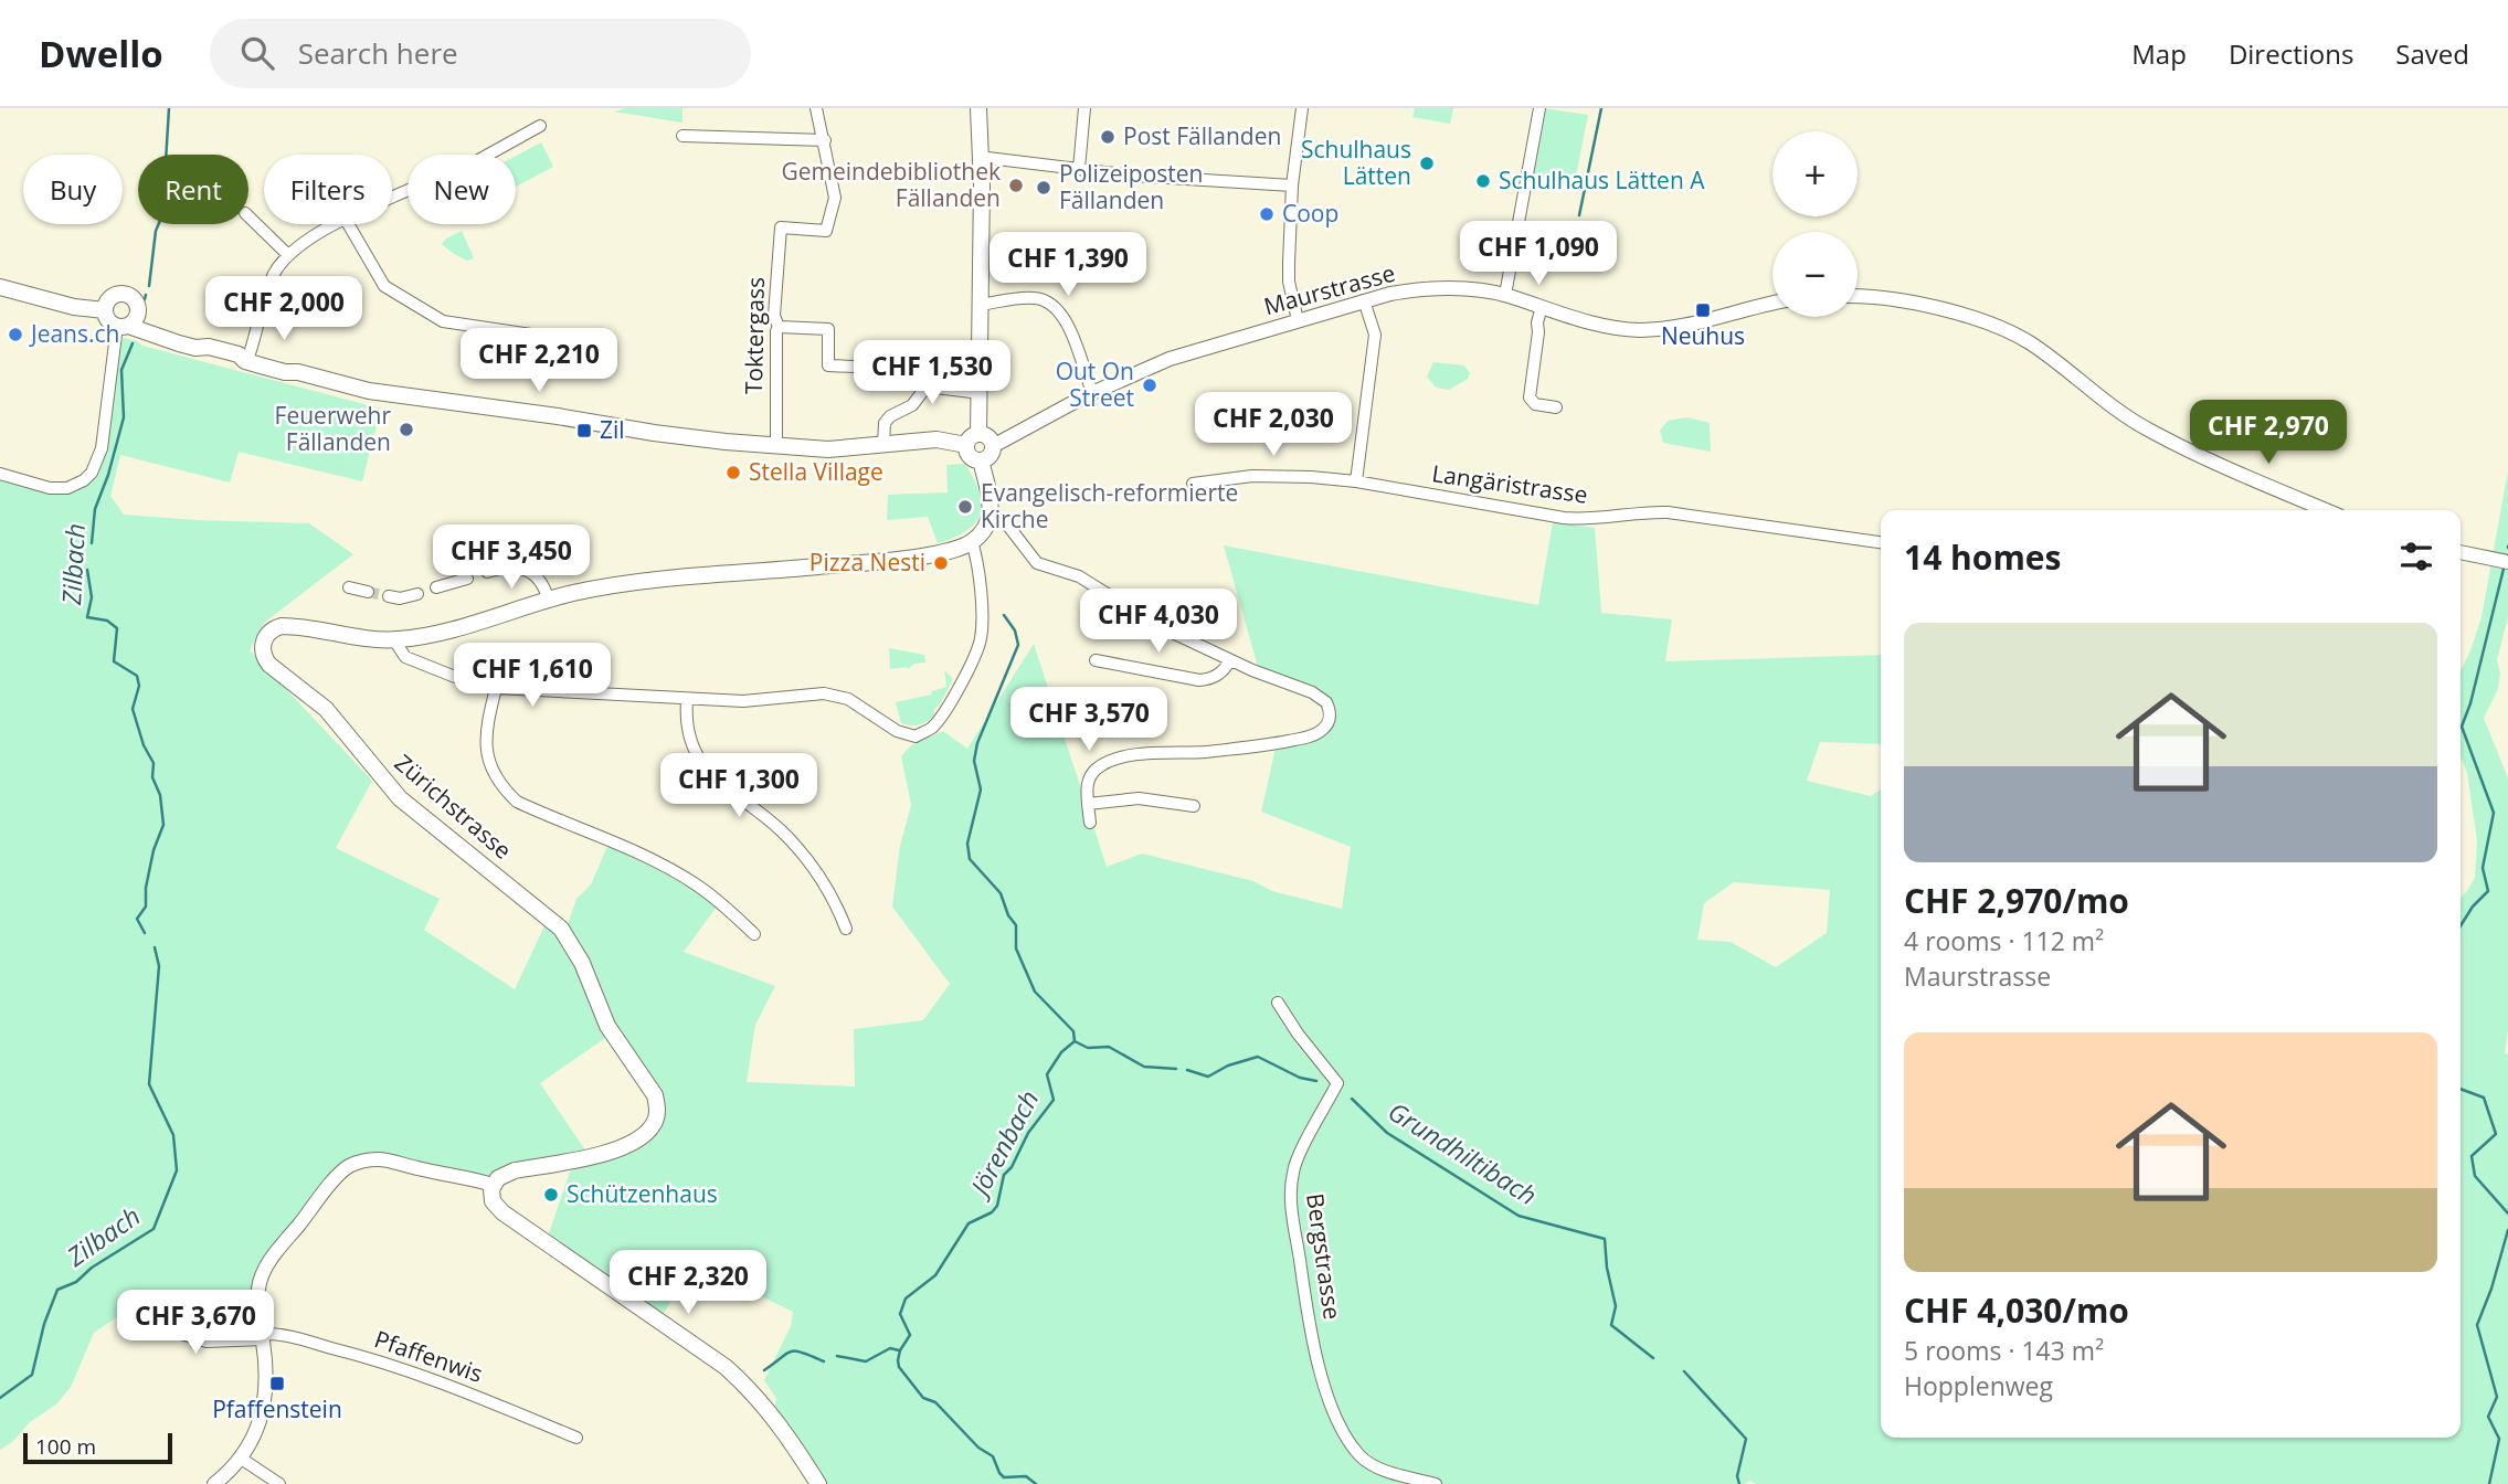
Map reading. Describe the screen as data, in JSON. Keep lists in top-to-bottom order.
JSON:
{
  "streets": {
    "main road": ["Zürichstrasse"],
    "street": [
      "Maurstrasse",
      "Toktergass",
      "Langäristrasse",
      "Bergstrasse",
      "Pfaffenwis"
    ]
  },
  "water": ["Zilbach", "Jörenbach", "Grundhiltibach"],
  "places": {
    "other": [
      "Post Fällanden",
      "Schulhaus Lätten",
      "Schulhaus Lätten A",
      "Gemeindebibliothek Fällanden",
      "Polizeiposten Fällanden",
      "Coop",
      "Jeans.ch",
      "Out On Street",
      "Feuerwehr Fällanden",
      "Stella Village",
      "Evangelisch-reformierte Kirche",
      "Pizza Nesti",
      "Schützenhaus"
    ],
    "transit": ["Neuhus", "Zil", "Pfaffenstein"]
  },
  "scale_bar": "100 m",
  "page": {
    "header": "Dwello",
    "search": "Search here",
    "nav": ["Map", "Directions", "Saved"],
    "map_buttons": ["+", "−"],
    "chip": [
      "Buy",
      "Rent",
      "Filters",
      "New"
    ],
    "price": [
      "CHF 1,090",
      "CHF 1,390",
      "CHF 2,000",
      "CHF 2,210",
      "CHF 1,530",
      "CHF 2,030",
      "CHF 2,970",
      "CHF 3,450",
      "CHF 4,030",
      "CHF 1,610",
      "CHF 3,570",
      "CHF 1,300",
      "CHF 2,320",
      "CHF 3,670"
    ],
    "heading": "14 homes",
    "list": [
      {
        "name": "CHF 2,970/mo",
        "note": "4 rooms · 112 m² · Maurstrasse"
      },
      {
        "name": "CHF 4,030/mo",
        "note": "5 rooms · 143 m² · Hopplenweg"
      }
    ],
    "scale": "100 m"
  }
}
